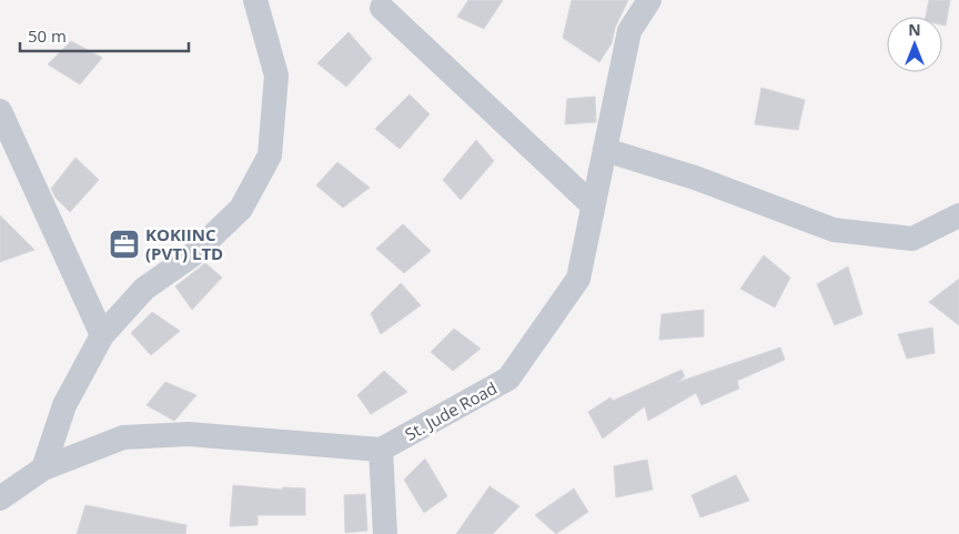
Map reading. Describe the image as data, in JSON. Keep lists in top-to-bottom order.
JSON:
{
  "streets": {
    "street": ["St. Jude Road"]
  },
  "places": {
    "office": ["KOKIINC (PVT) LTD"]
  },
  "scale_bar": "50 m",
  "north": "top"
}
